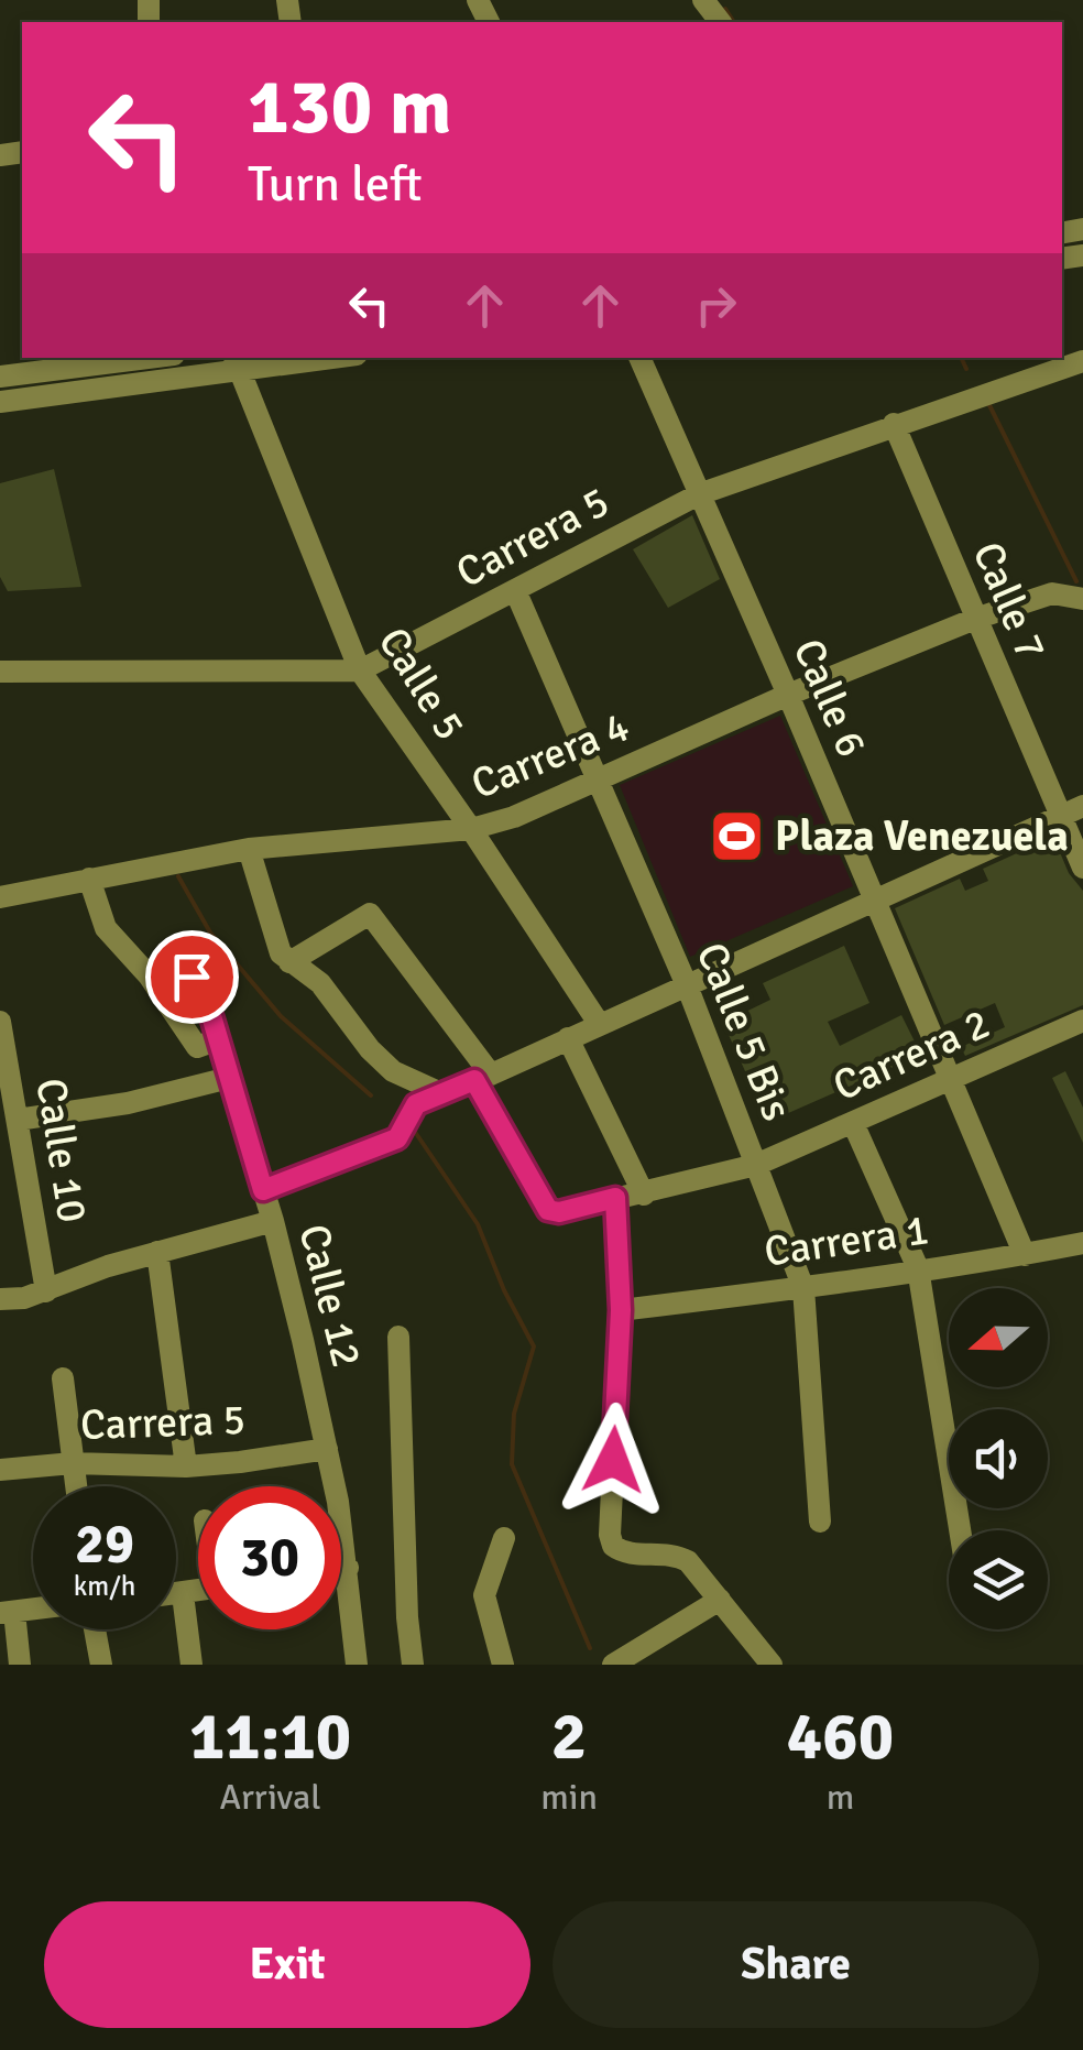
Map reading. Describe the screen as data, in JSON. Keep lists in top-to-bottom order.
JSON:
{
  "streets": {
    "street": [
      "Carrera 5",
      "Calle 7",
      "Calle 5",
      "Calle 6",
      "Carrera 4",
      "Calle 5 Bis",
      "Carrera 2",
      "Calle 10",
      "Carrera 1",
      "Calle 12"
    ]
  },
  "crossings": [
    ["Carrera 5", "Calle 7"],
    ["Carrera 5", "Calle 5"],
    ["Carrera 5", "Calle 6"],
    ["Carrera 5", "Calle 5 Bis"],
    ["Carrera 5", "Calle 12"],
    ["Calle 7", "Carrera 4"],
    ["Calle 5", "Carrera 4"],
    ["Calle 6", "Carrera 4"],
    ["Calle 6", "Carrera 2"],
    ["Calle 6", "Carrera 1"],
    ["Carrera 4", "Calle 5 Bis"],
    ["Calle 5 Bis", "Carrera 2"],
    ["Calle 5 Bis", "Carrera 1"]
  ],
  "places": {
    "sports": ["Plaza Venezuela"]
  },
  "north": "left",
  "page": {
    "turn": ["130 m", "Turn left"],
    "speed": "29 km/h",
    "limit": "30",
    "eta": [
      "11:10",
      "Arrival",
      "2",
      "min",
      "460",
      "m"
    ],
    "buttons": ["Exit", "Share"]
  }
}
